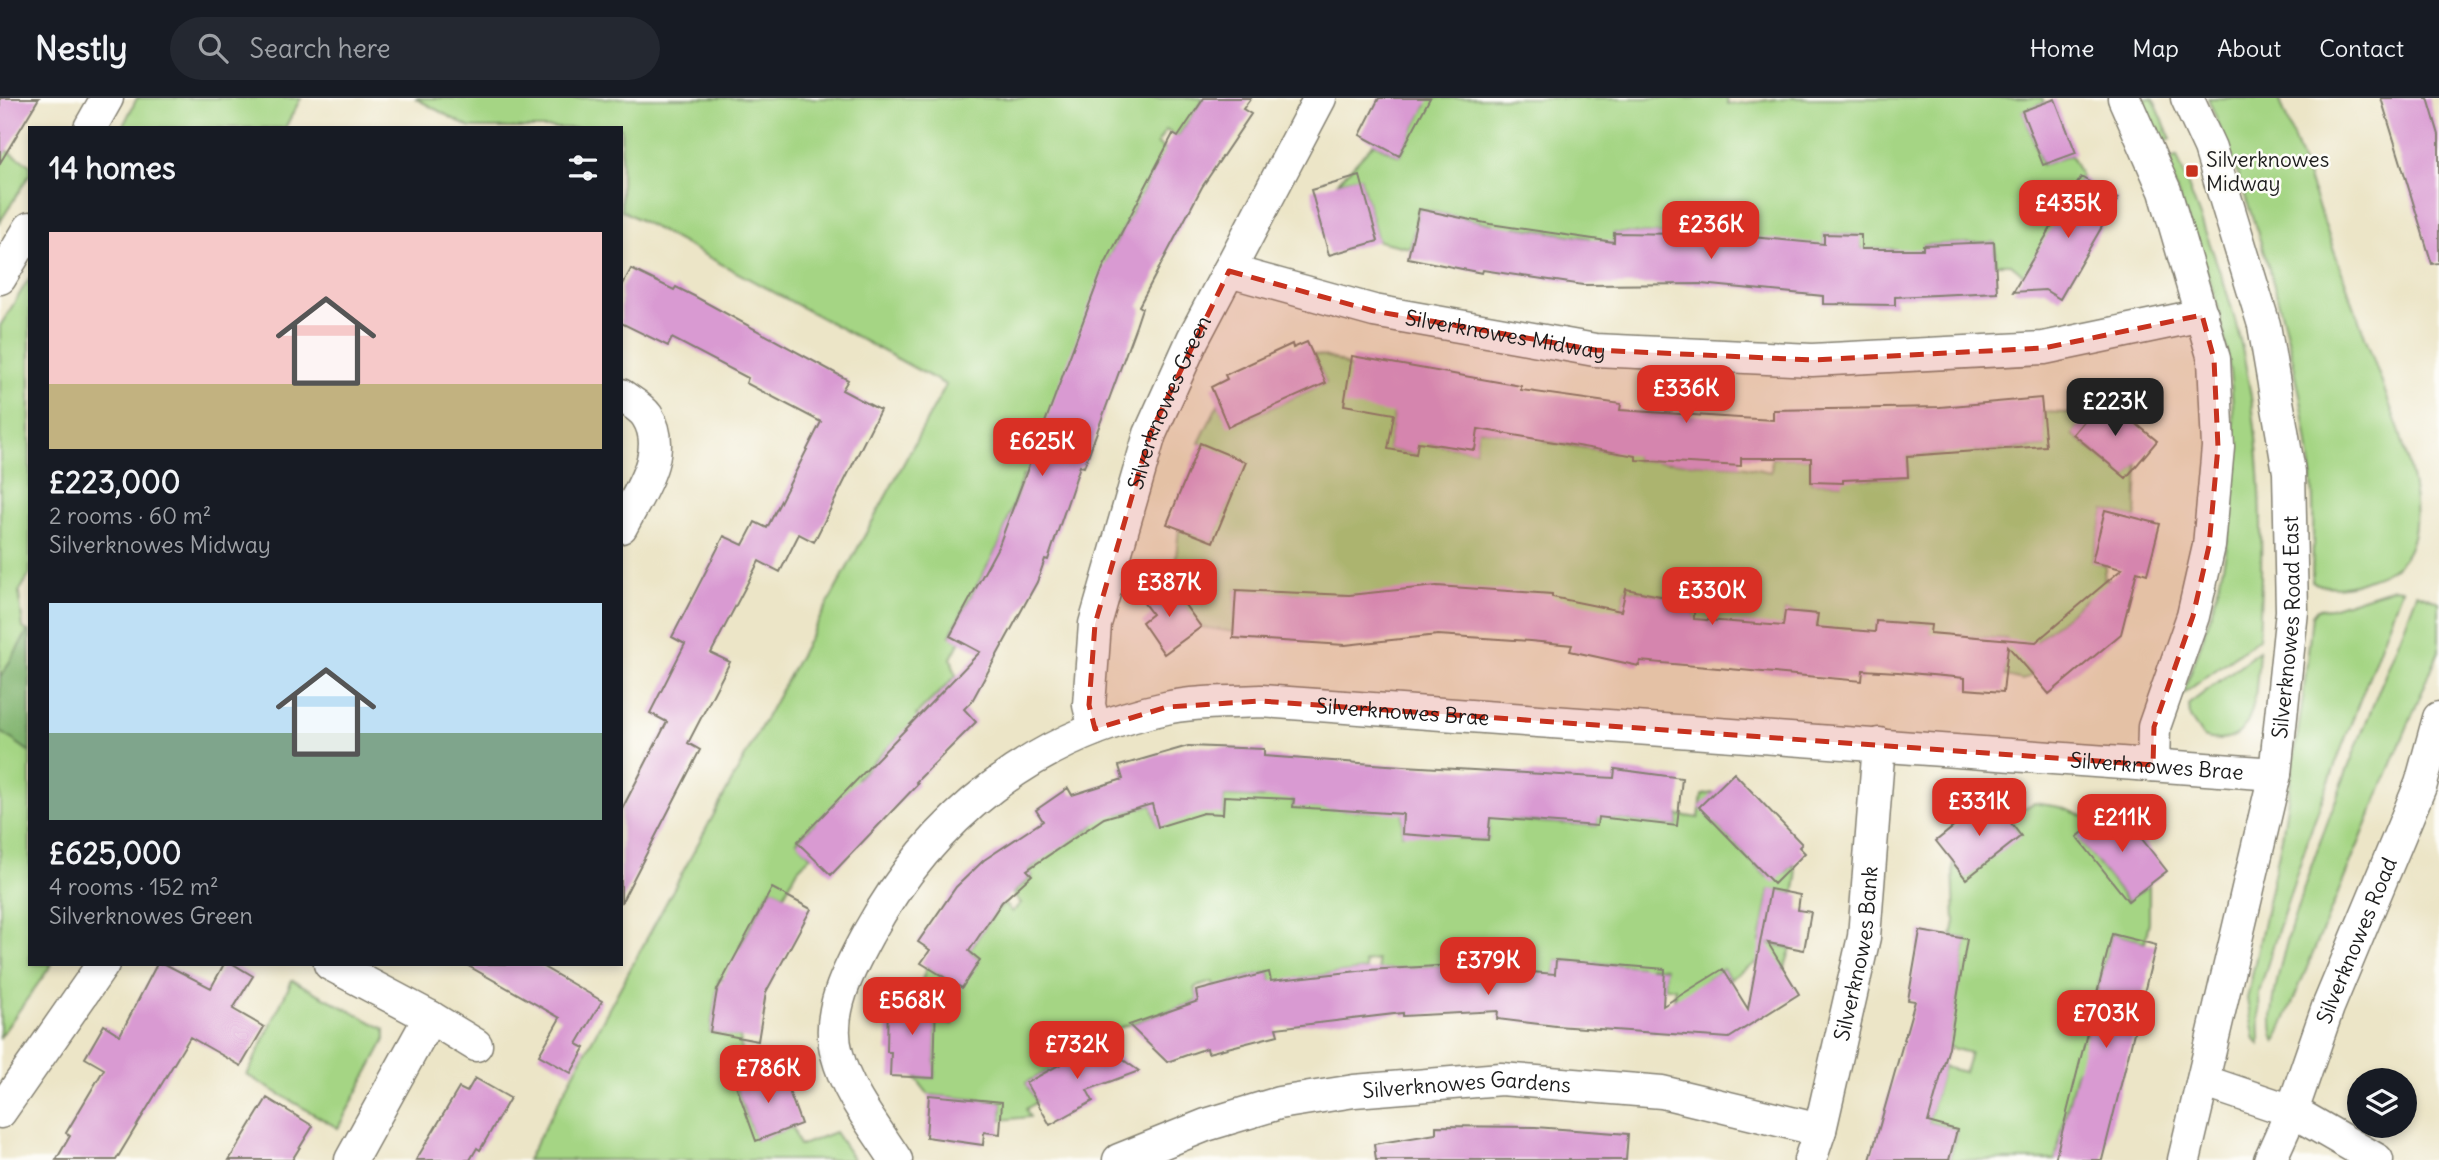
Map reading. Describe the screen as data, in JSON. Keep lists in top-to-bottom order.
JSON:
{
  "streets": {
    "street": [
      "Silverknowes Midway",
      "Silverknowes Green",
      "Silverknowes Road East",
      "Silverknowes Brae",
      "Silverknowes Road",
      "Silverknowes Bank",
      "Silverknowes Gardens"
    ]
  },
  "crossings": [
    ["Silverknowes Midway", "Silverknowes Green"],
    ["Silverknowes Green", "Silverknowes Brae"],
    ["Silverknowes Road East", "Silverknowes Brae"],
    ["Silverknowes Brae", "Silverknowes Bank"],
    ["Silverknowes Bank", "Silverknowes Gardens"]
  ],
  "places": {
    "transit": ["Silverknowes Midway"]
  },
  "page": {
    "header": "Nestly",
    "search": "Search here",
    "nav": [
      "Home",
      "Map",
      "About",
      "Contact"
    ],
    "heading": "14 homes",
    "price": [
      "£435K",
      "£236K",
      "£336K",
      "£223K",
      "£625K",
      "£387K",
      "£330K",
      "£331K",
      "£211K",
      "£379K",
      "£568K",
      "£703K",
      "£732K",
      "£786K"
    ],
    "list": [
      {
        "name": "£223,000",
        "note": "2 rooms · 60 m² · Silverknowes Midway"
      },
      {
        "name": "£625,000",
        "note": "4 rooms · 152 m² · Silverknowes Green"
      }
    ]
  }
}
